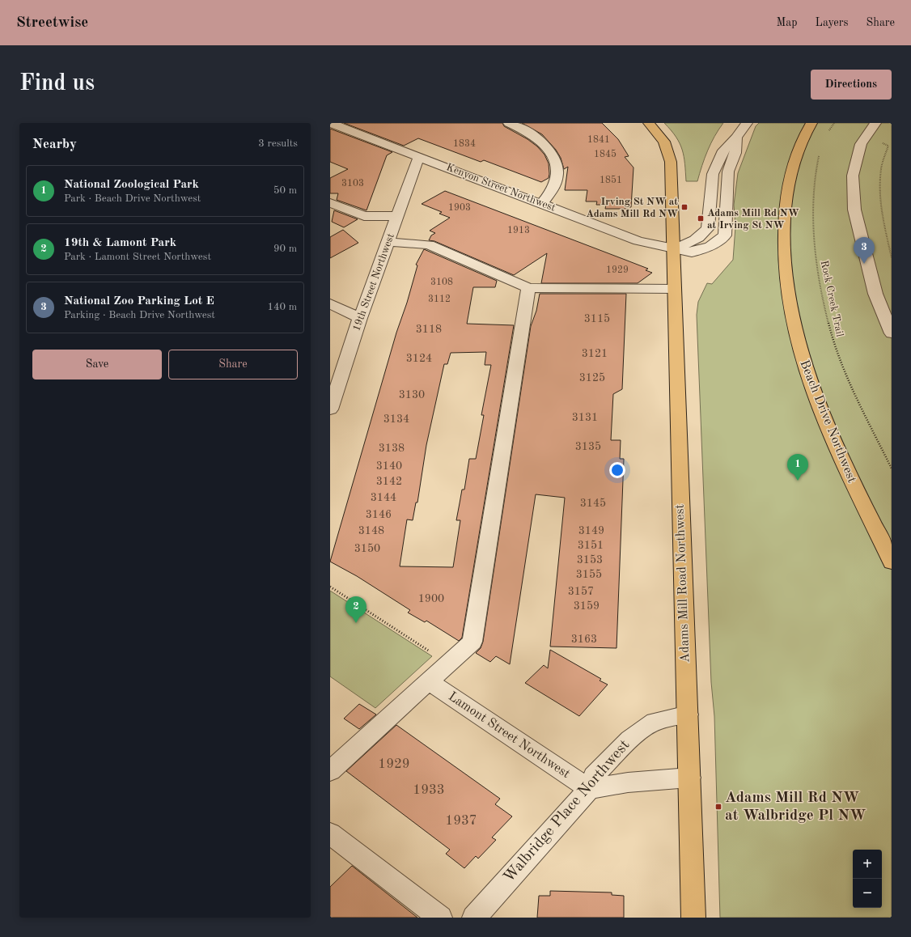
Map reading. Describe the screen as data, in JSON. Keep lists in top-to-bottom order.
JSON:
{
  "streets": {
    "main road": ["Beach Drive Northwest", "Adams Mill Road Northwest"],
    "street": [
      "Kenyon Street Northwest",
      "19th Street Northwest",
      "Lamont Street Northwest",
      "Walbridge Place Northwest"
    ],
    "path": ["Rock Creek Trail"]
  },
  "crossings": [
    ["Kenyon Street Northwest", "19th Street Northwest"],
    ["Kenyon Street Northwest", "Adams Mill Road Northwest"],
    ["Adams Mill Road Northwest", "Walbridge Place Northwest"],
    ["Lamont Street Northwest", "Walbridge Place Northwest"]
  ],
  "places": {
    "transit": ["Irving St NW at Adams Mill Rd NW", "Adams Mill Rd NW at Irving St NW", "Adams Mill Rd NW at Walbridge Pl NW"]
  },
  "house_numbers": [
    "1841",
    "1834",
    "1845",
    "1851",
    "3103",
    "1903",
    "1913",
    "1929",
    "3108",
    "3112",
    "3115",
    "3118",
    "3121",
    "3124",
    "3125",
    "3130",
    "3131",
    "3134",
    "3135",
    "3138",
    "3140",
    "3142",
    "3144",
    "3145",
    "3146",
    "3148",
    "3149",
    "3151",
    "3150",
    "3153",
    "3155",
    "3157",
    "1900",
    "3159",
    "3163",
    "1929",
    "1933",
    "1937"
  ],
  "page": {
    "header": "Streetwise",
    "nav": ["Map", "Layers", "Share"],
    "buttons": [
      "Directions",
      ["Save", "Share"]
    ],
    "title": "Find us",
    "heading": ["Nearby", "3 results"],
    "list": [
      {
        "mark": "1",
        "name": "National Zoological Park",
        "note": "Park · Beach Drive Northwest",
        "value": "50 m"
      },
      {
        "mark": "2",
        "name": "19th & Lamont Park",
        "note": "Park · Lamont Street Northwest",
        "value": "90 m"
      },
      {
        "mark": "3",
        "name": "National Zoo Parking Lot E",
        "note": "Parking · Beach Drive Northwest",
        "value": "140 m"
      }
    ],
    "pins": ["3", "1", "2"],
    "map_buttons": ["+", "−"]
  }
}
